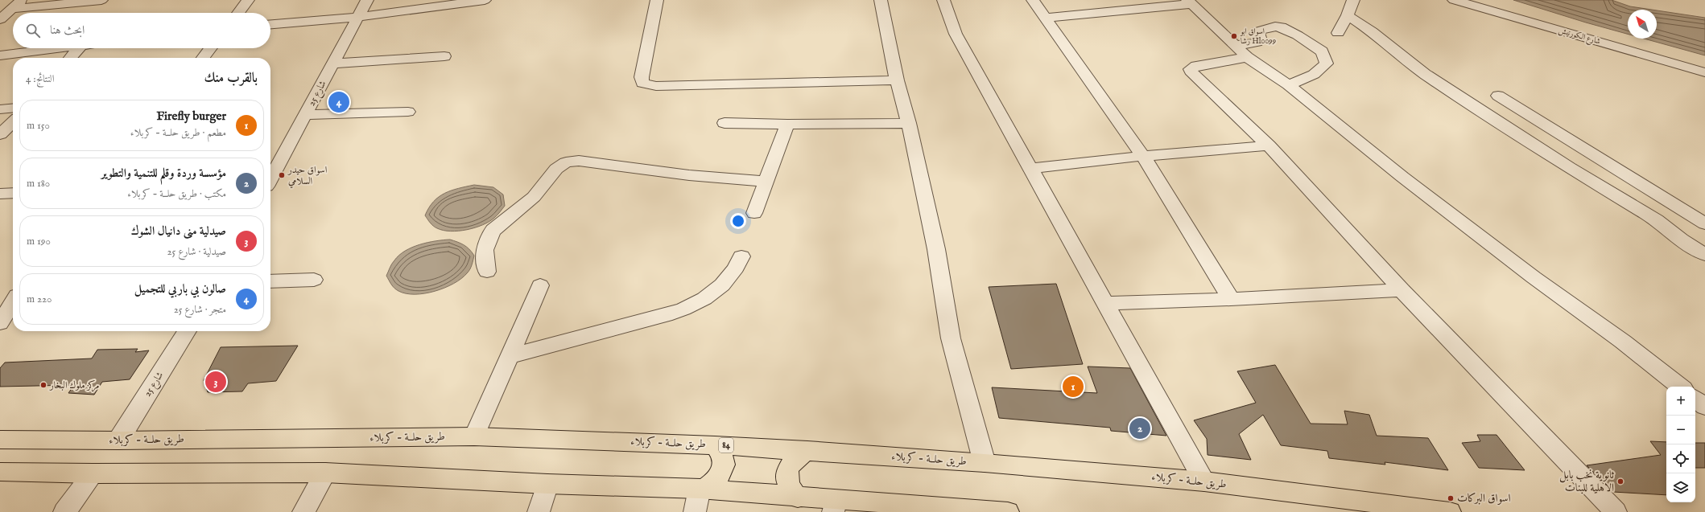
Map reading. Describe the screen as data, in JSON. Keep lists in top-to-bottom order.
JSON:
{
  "streets": {
    "main road": ["طريق حلــة - كربلاء", "84"],
    "street": ["شارع الكورنيش", "شارع 25"]
  },
  "crossings": [
    ["شارع 25", "طريق حلــة - كربلاء"]
  ],
  "places": [
    "اسواق ابو رشا Hl0099",
    "اسواق حيدر السلامي",
    "مركز ملوك البخار",
    "ثانوية نخب بابل الاهلية للبنات",
    "اسواق البركات"
  ],
  "north": "top left",
  "page": {
    "search": "ابحث هنا",
    "heading": ["بالقرب منك", "النتائج: 4"],
    "pins": [
      "4",
      "3",
      "1",
      "2"
    ],
    "list": [
      {
        "mark": "1",
        "name": "Firefly burger",
        "note": "مطعم · طريق حلــة - كربلاء",
        "value": "150 m"
      },
      {
        "mark": "2",
        "name": "مؤسسة وردة وقلم للتنمية والتطوير",
        "note": "مكتب · طريق حلــة - كربلاء",
        "value": "180 m"
      },
      {
        "mark": "3",
        "name": "صيدلية منى دانيال الشوك",
        "note": "صيدلية · شارع 25",
        "value": "190 m"
      },
      {
        "mark": "4",
        "name": "صالون بي باربي للتجميل",
        "note": "متجر · شارع 25",
        "value": "220 m"
      }
    ],
    "map_buttons": ["+", "−"]
  }
}
